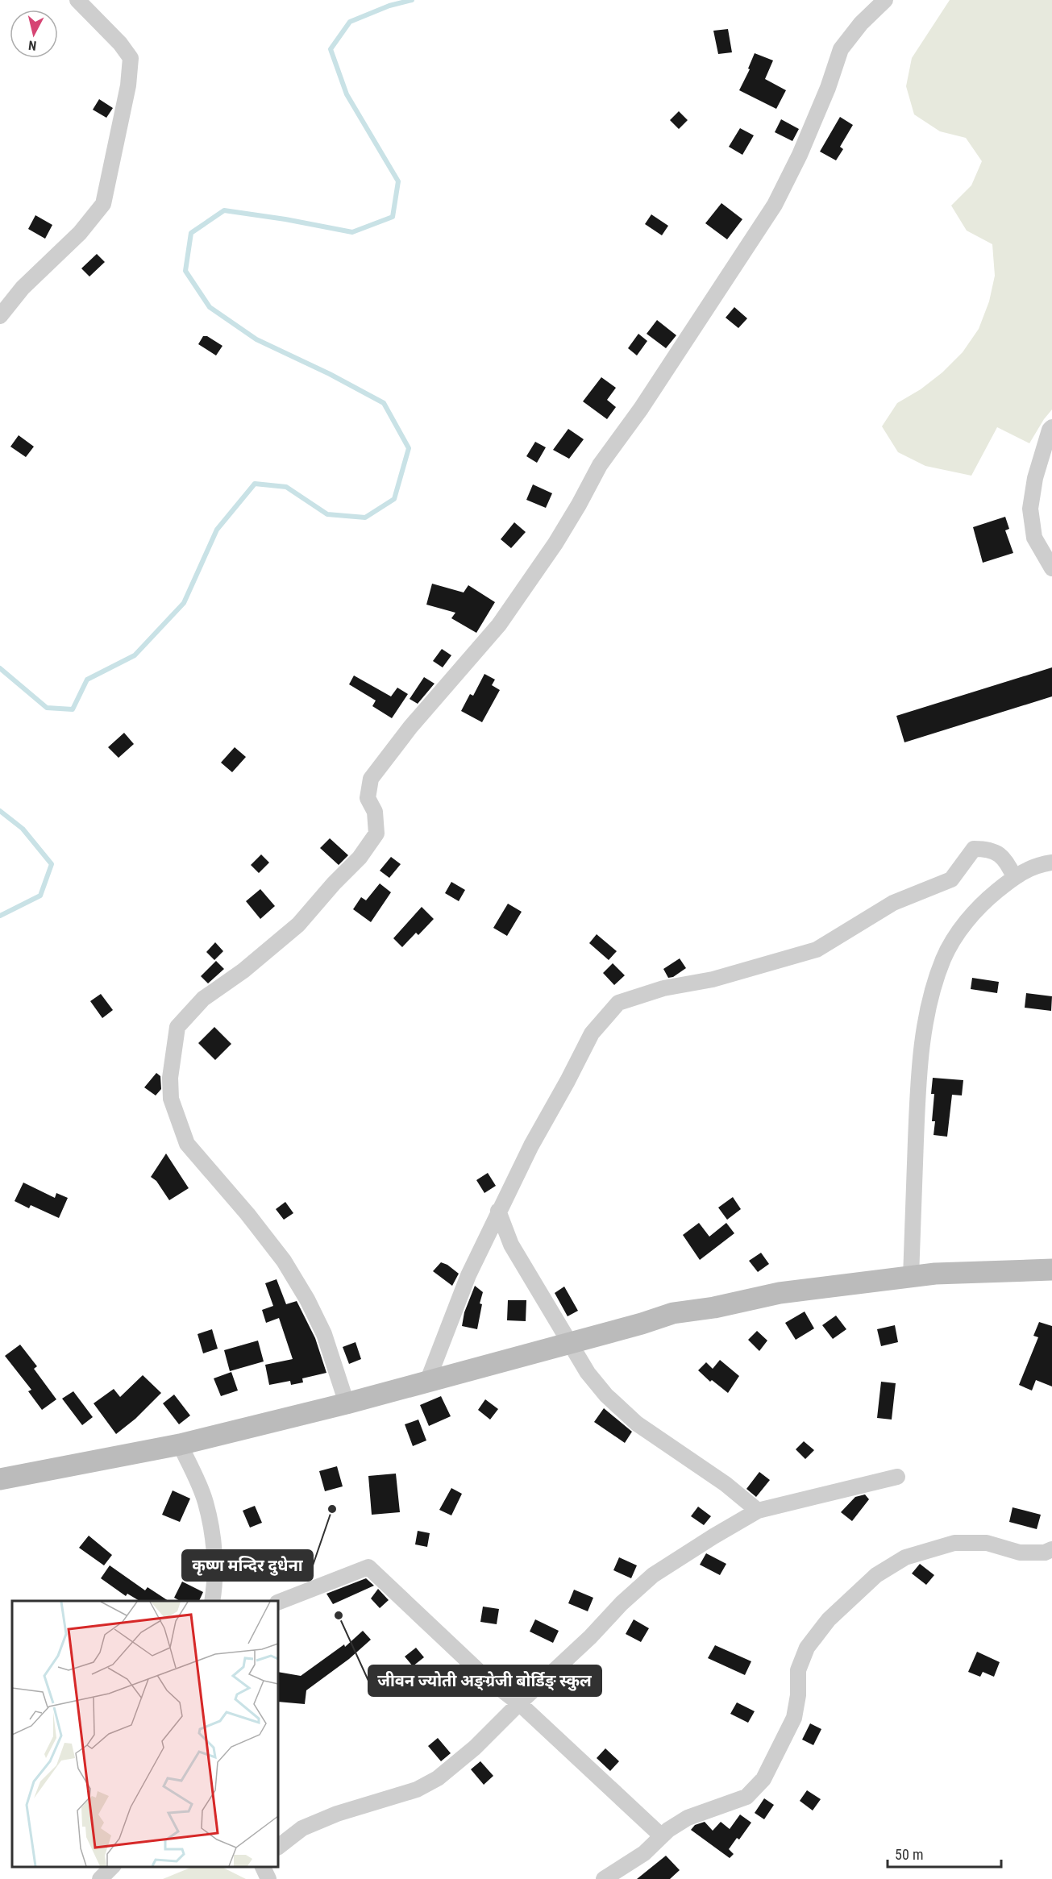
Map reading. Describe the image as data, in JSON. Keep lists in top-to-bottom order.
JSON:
{
  "places": ["कृष्ण मन्दिर दुधेना", "जीवन ज्योती अङ्ग्रेजी बोर्डिङ् स्कुल"],
  "scale_bar": "50 m",
  "north": "bottom"
}
